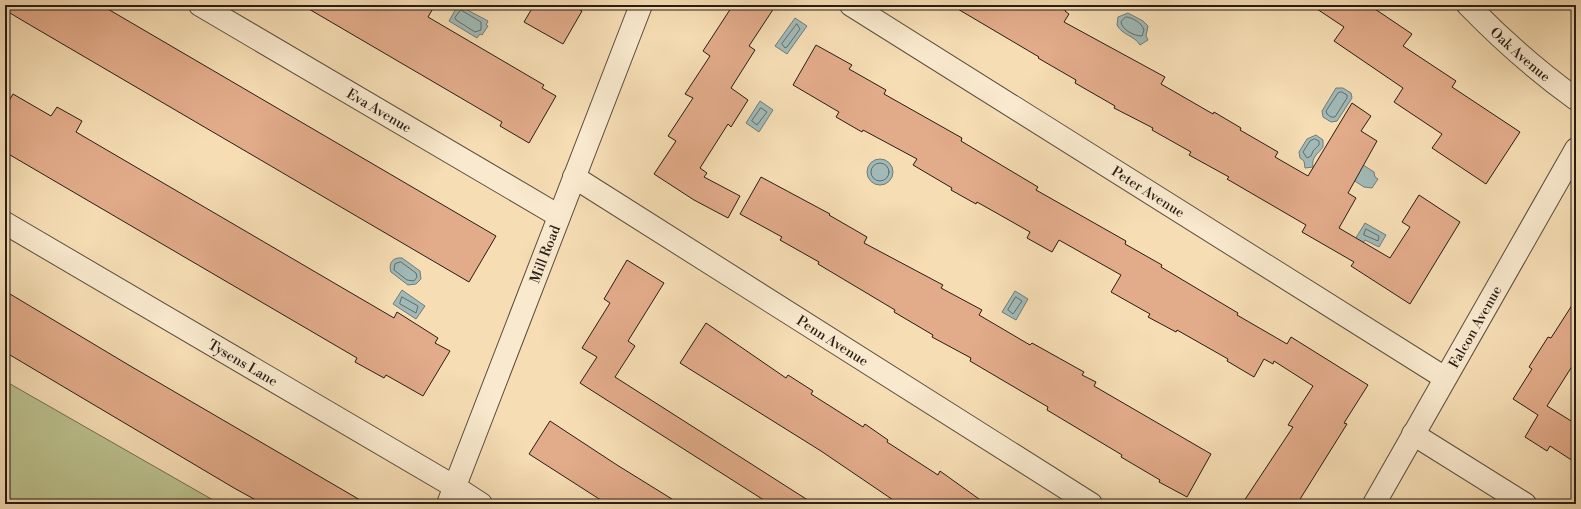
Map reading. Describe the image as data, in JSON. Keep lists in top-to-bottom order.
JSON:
{
  "streets": {
    "street": [
      "Oak Avenue",
      "Eva Avenue",
      "Peter Avenue",
      "Mill Road",
      "Falcon Avenue",
      "Penn Avenue",
      "Tysens Lane"
    ]
  },
  "crossings": [
    ["Eva Avenue", "Mill Road"],
    ["Peter Avenue", "Falcon Avenue"],
    ["Mill Road", "Penn Avenue"],
    ["Mill Road", "Tysens Lane"]
  ]
}
